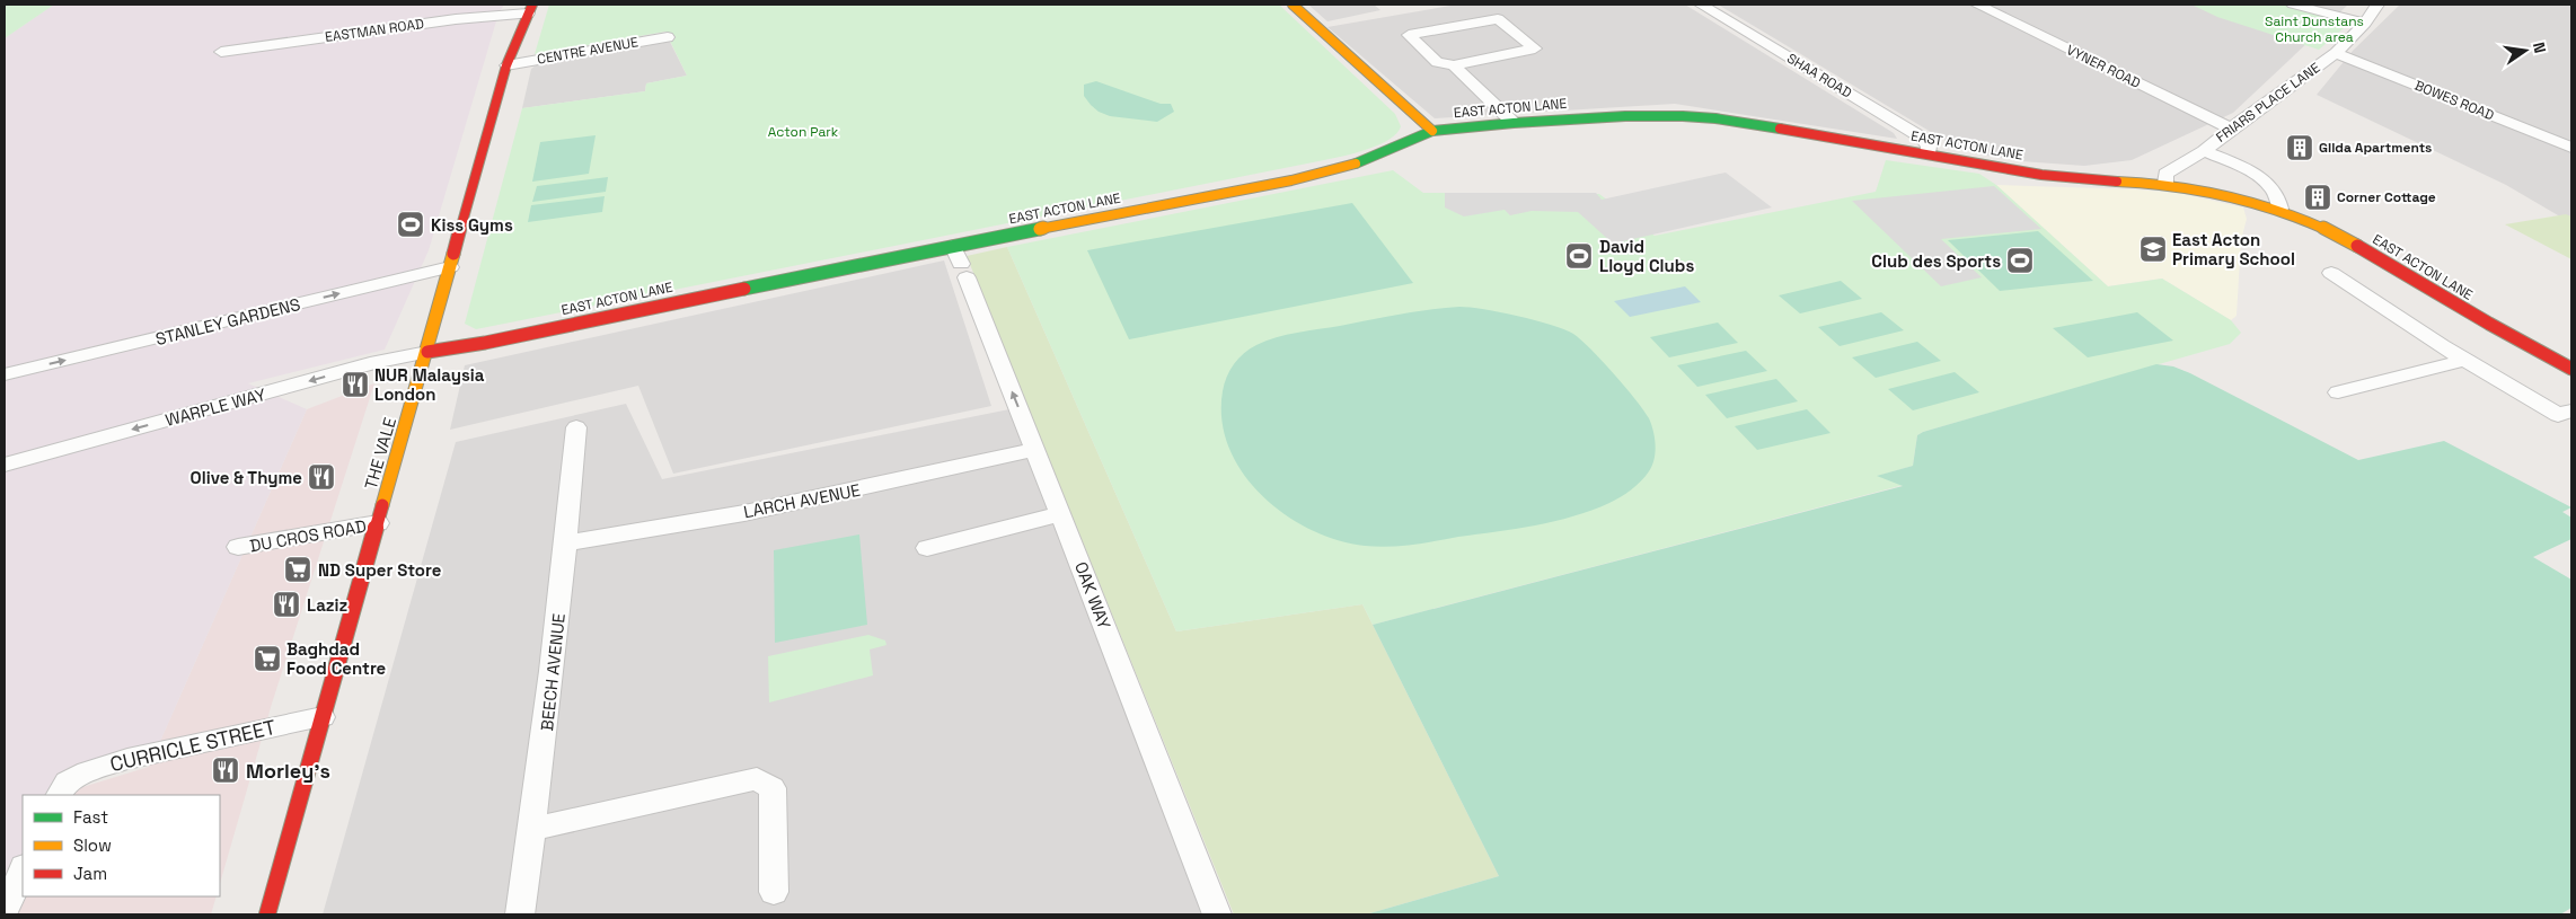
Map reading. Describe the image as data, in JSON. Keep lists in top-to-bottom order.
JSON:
{
  "streets": {
    "street": [
      "EASTMAN ROAD",
      "CENTRE AVENUE",
      "VYNER ROAD",
      "SHAA ROAD",
      "BOWES ROAD",
      "FRIARS PLACE LANE",
      "EAST ACTON LANE",
      "STANLEY GARDENS",
      "WARPLE WAY",
      "THE VALE",
      "LARCH AVENUE",
      "DU CROS ROAD",
      "OAK WAY",
      "BEECH AVENUE",
      "CURRICLE STREET"
    ]
  },
  "crossings": [
    ["EASTMAN ROAD", "THE VALE"],
    ["CENTRE AVENUE", "THE VALE"],
    ["VYNER ROAD", "FRIARS PLACE LANE"],
    ["SHAA ROAD", "EAST ACTON LANE"],
    ["BOWES ROAD", "FRIARS PLACE LANE"],
    ["FRIARS PLACE LANE", "EAST ACTON LANE"],
    ["EAST ACTON LANE", "WARPLE WAY"],
    ["EAST ACTON LANE", "THE VALE"],
    ["EAST ACTON LANE", "OAK WAY"],
    ["STANLEY GARDENS", "THE VALE"],
    ["WARPLE WAY", "THE VALE"],
    ["THE VALE", "DU CROS ROAD"],
    ["THE VALE", "CURRICLE STREET"],
    ["LARCH AVENUE", "OAK WAY"],
    ["LARCH AVENUE", "BEECH AVENUE"]
  ],
  "one_way": ["STANLEY GARDENS", "WARPLE WAY"],
  "parks": ["Saint Dunstans Church area", "Acton Park"],
  "places": {
    "building": ["Gilda Apartments", "Corner Cottage"],
    "sports": ["Kiss Gyms", "David Lloyd Clubs", "Club des Sports"],
    "school or university": ["East Acton Primary School"],
    "restaurant": [
      "NUR Malaysia London",
      "Olive & Thyme",
      "Laziz",
      "Morley's"
    ],
    "supermarket": ["ND Super Store", "Baghdad Food Centre"]
  },
  "legend": ["Fast", "Slow", "Jam"],
  "north": "right"
}
